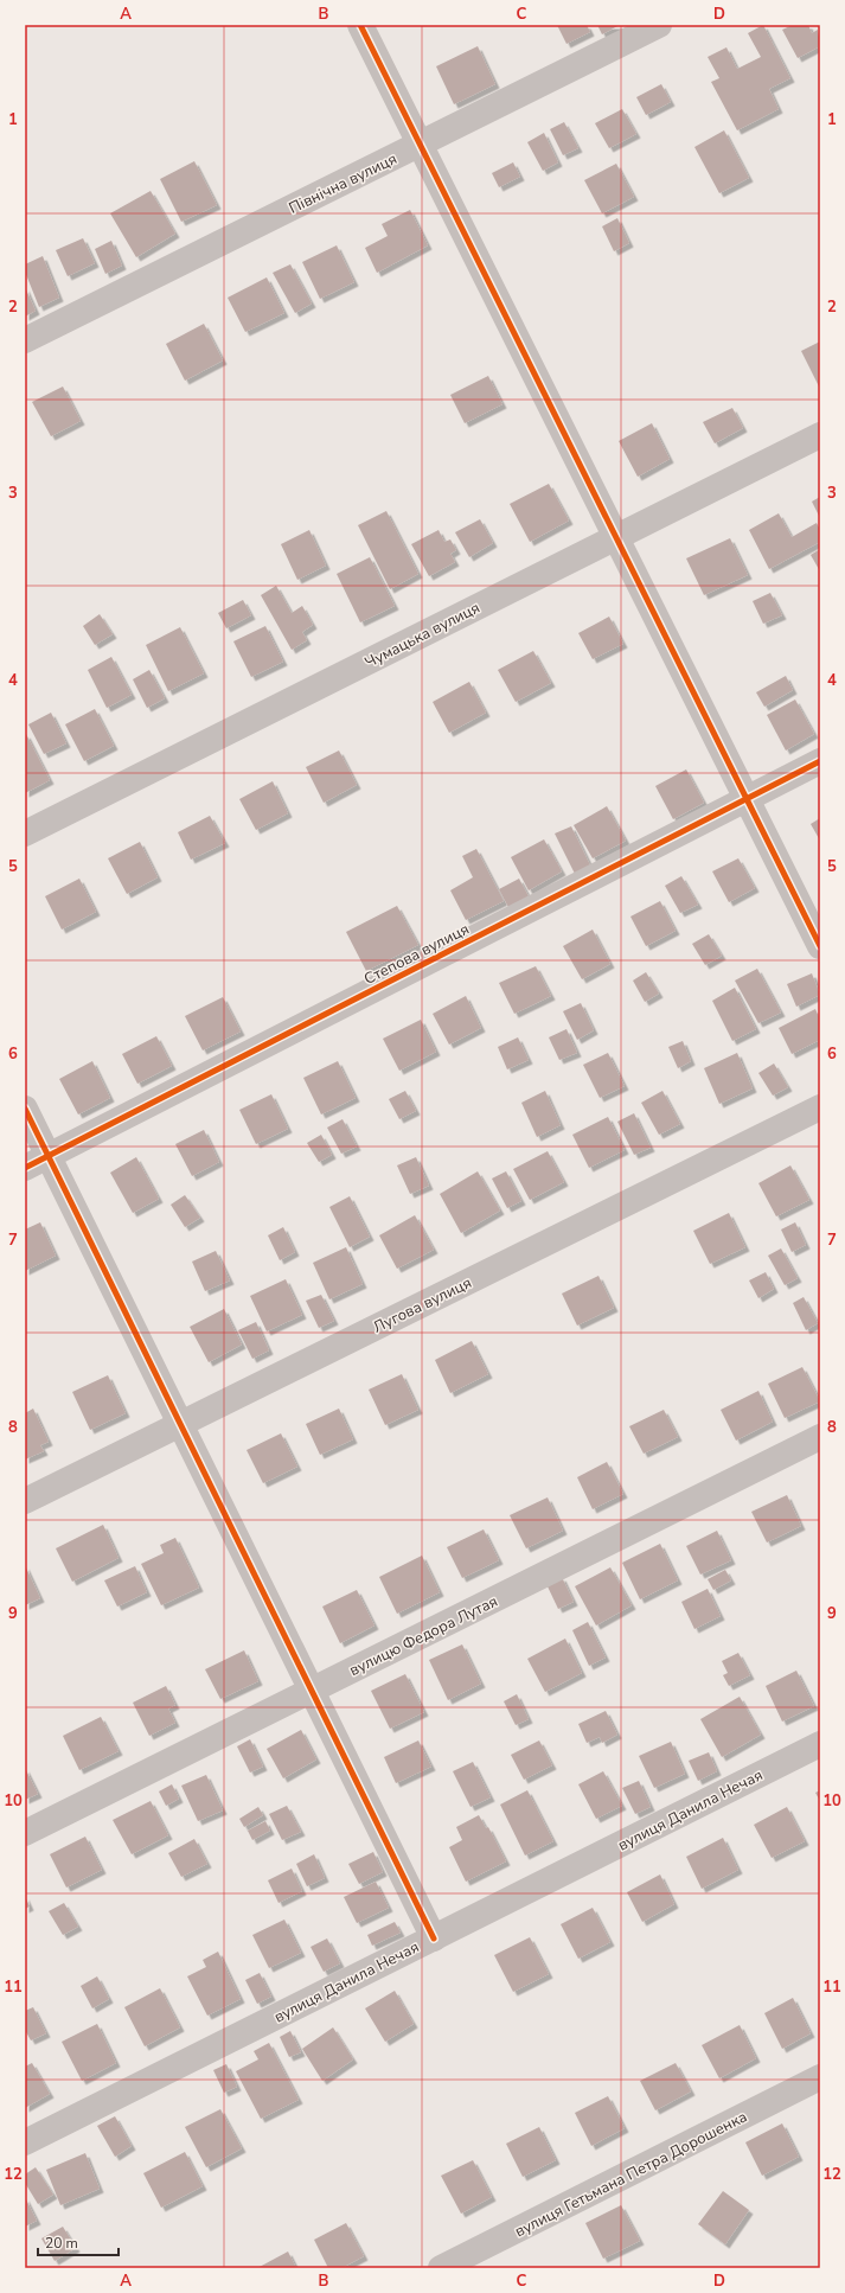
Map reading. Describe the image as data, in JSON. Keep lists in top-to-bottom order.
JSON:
{
  "streets": {
    "street": [
      "Північна вулиця",
      "Чумацька вулиця",
      "Степова вулиця",
      "Лугова вулиця",
      "вулицю Федора Лутая",
      "вулиця Данила Нечая",
      "вулиця Гетьмана Петра Дорошенка"
    ]
  },
  "scale_bar": "20 m",
  "grid": {
    "columns": [
      "A",
      "B",
      "C",
      "D"
    ],
    "rows": [
      "1",
      "2",
      "3",
      "4",
      "5",
      "6",
      "7",
      "8",
      "9",
      "10",
      "11",
      "12"
    ]
  }
}
